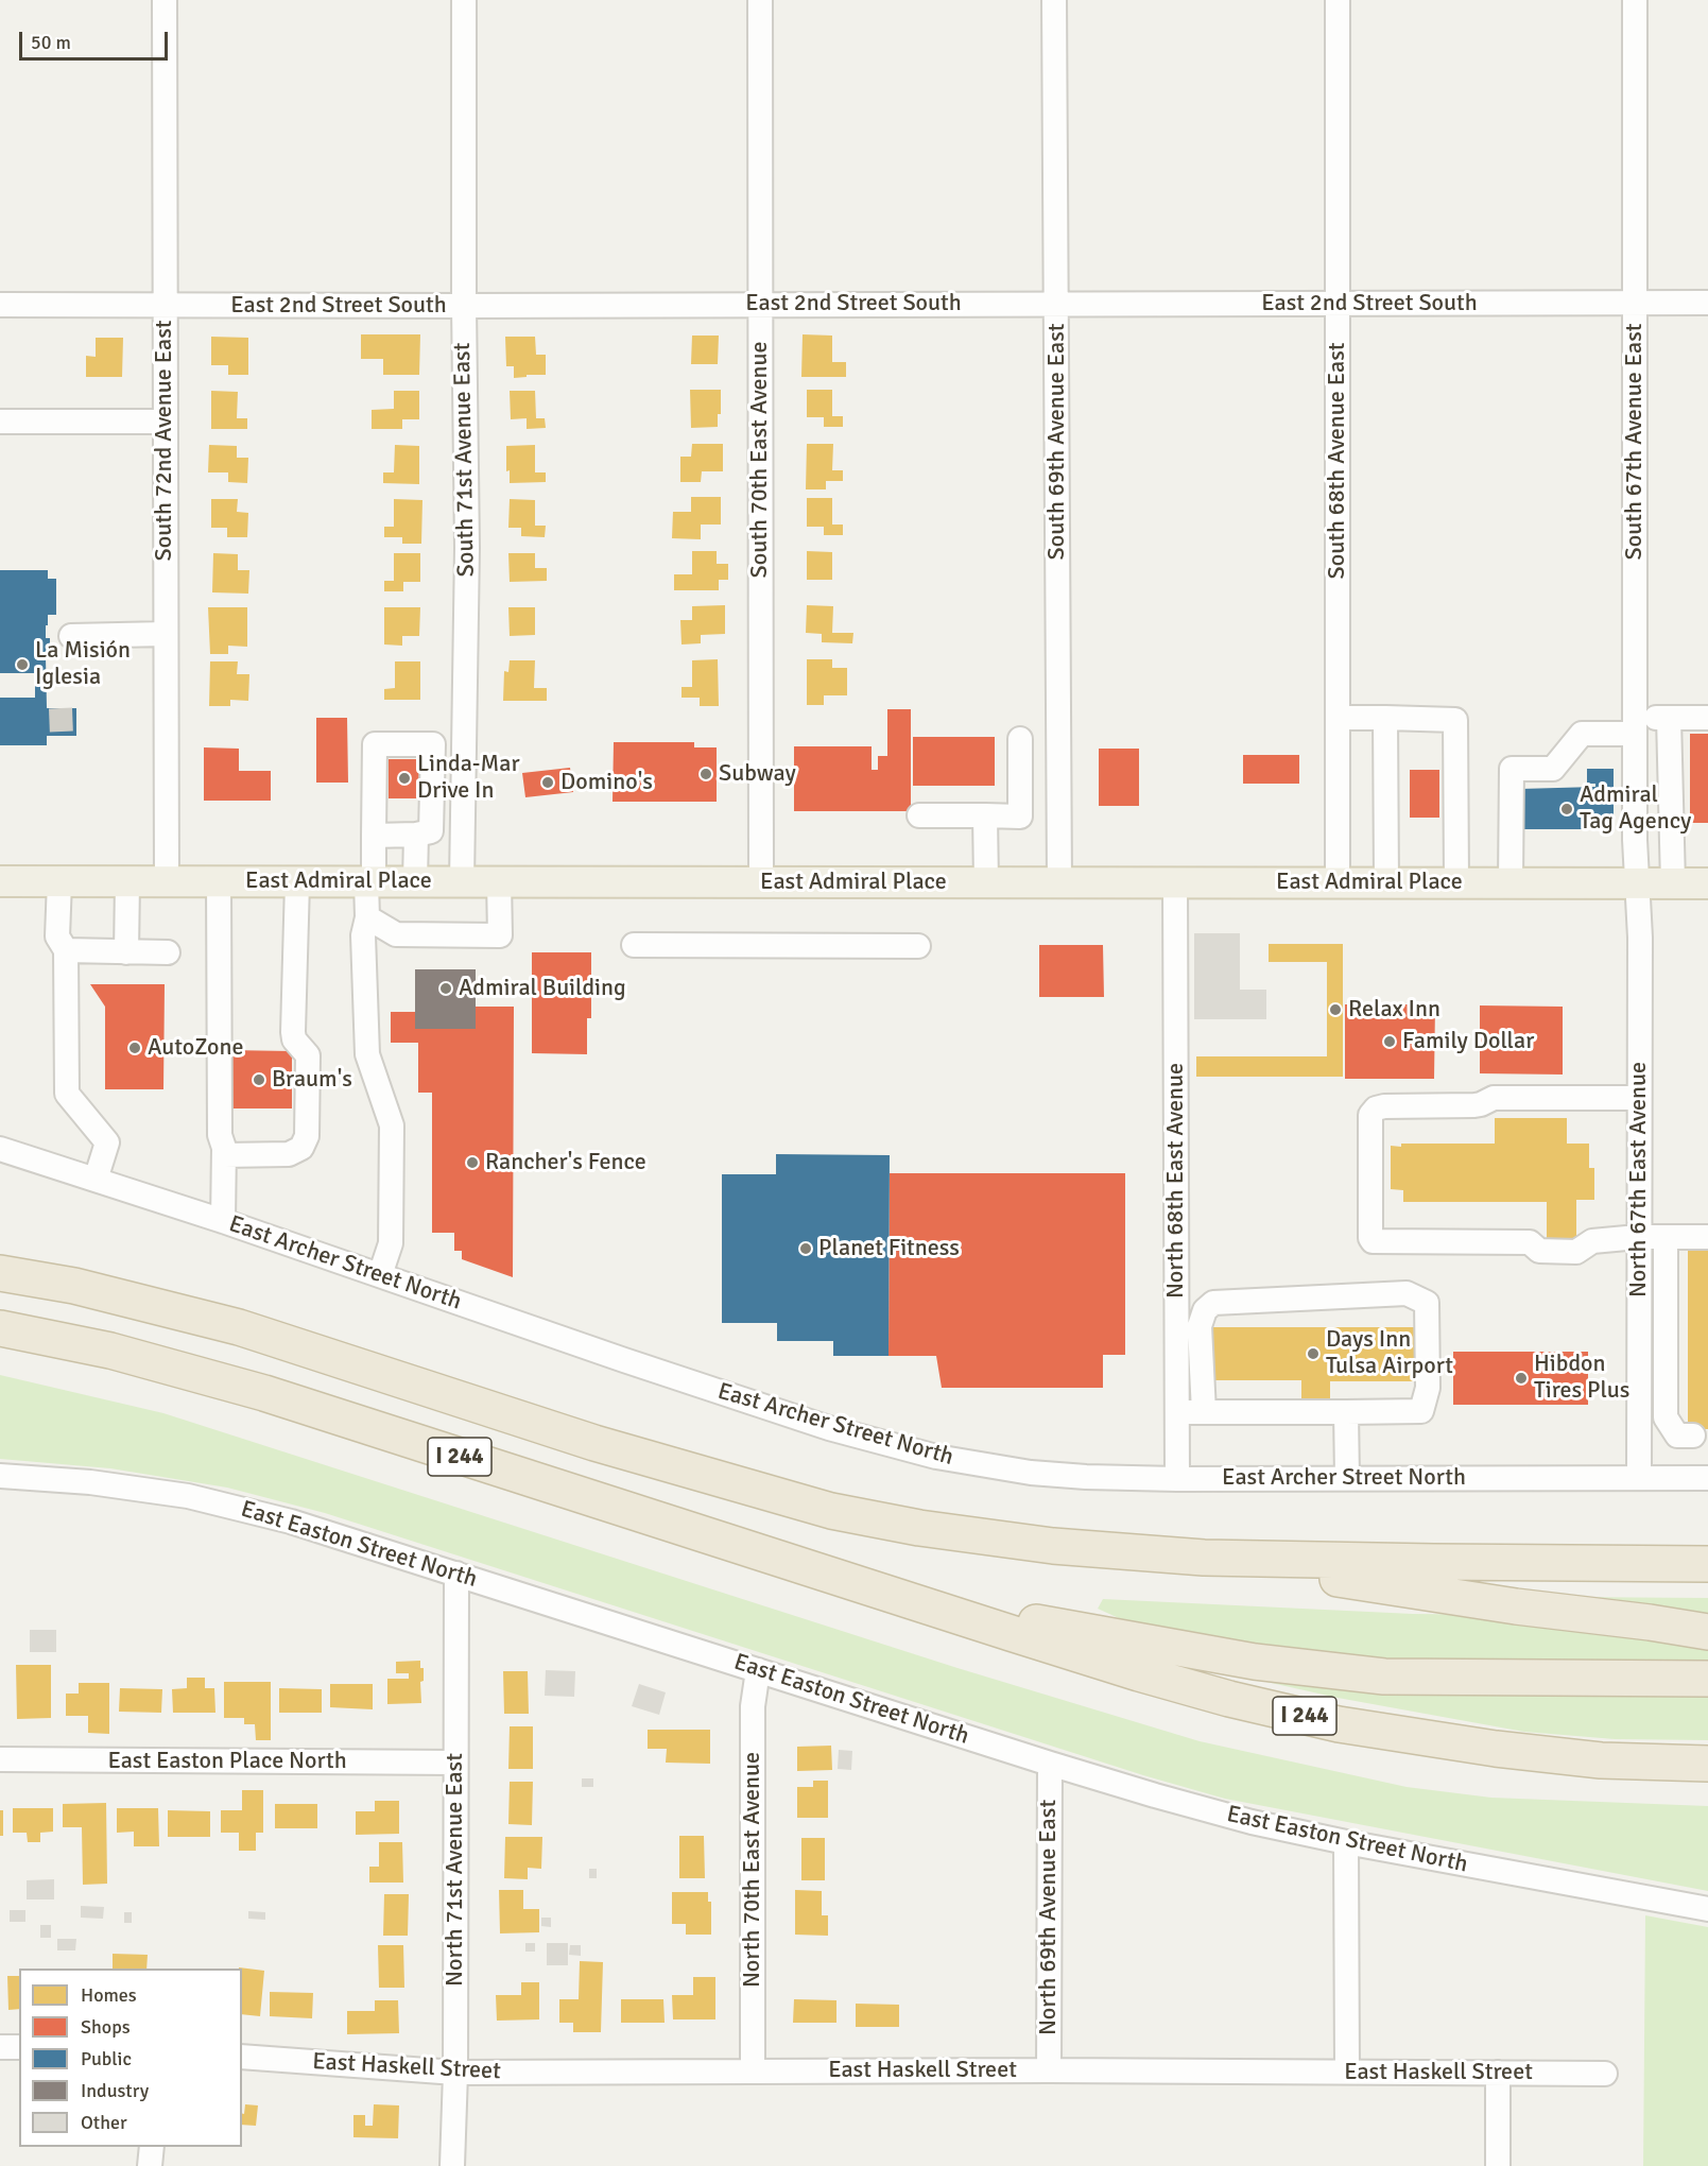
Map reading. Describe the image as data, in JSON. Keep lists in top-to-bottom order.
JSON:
{
  "streets": {
    "highway": ["I 244"],
    "main road": ["East Admiral Place"],
    "street": [
      "East 2nd Street South",
      "South 72nd Avenue East",
      "South 69th Avenue East",
      "South 67th Avenue East",
      "South 71st Avenue East",
      "South 70th East Avenue",
      "South 68th Avenue East",
      "North 67th East Avenue",
      "North 68th East Avenue",
      "East Archer Street North",
      "East Easton Street North",
      "East Easton Place North",
      "North 71st Avenue East",
      "North 70th East Avenue",
      "North 69th Avenue East",
      "East Haskell Street"
    ]
  },
  "crossings": [
    ["East 2nd Street South", "South 72nd Avenue East"],
    ["East 2nd Street South", "South 69th Avenue East"],
    ["East 2nd Street South", "South 67th Avenue East"],
    ["East 2nd Street South", "South 71st Avenue East"],
    ["East 2nd Street South", "South 70th East Avenue"],
    ["East 2nd Street South", "South 68th Avenue East"],
    ["South 72nd Avenue East", "East Admiral Place"],
    ["South 69th Avenue East", "East Admiral Place"],
    ["South 67th Avenue East", "East Admiral Place"],
    ["South 67th Avenue East", "North 67th East Avenue"],
    ["South 71st Avenue East", "East Admiral Place"],
    ["South 70th East Avenue", "East Admiral Place"],
    ["South 68th Avenue East", "East Admiral Place"],
    ["East Admiral Place", "North 67th East Avenue"],
    ["East Admiral Place", "North 68th East Avenue"],
    ["North 67th East Avenue", "East Archer Street North"],
    ["North 68th East Avenue", "East Archer Street North"],
    ["East Easton Street North", "North 71st Avenue East"],
    ["East Easton Street North", "North 70th East Avenue"],
    ["East Easton Street North", "North 69th Avenue East"],
    ["East Easton Place North", "North 71st Avenue East"],
    ["North 71st Avenue East", "East Haskell Street"],
    ["North 70th East Avenue", "East Haskell Street"],
    ["North 69th Avenue East", "East Haskell Street"]
  ],
  "places": [
    "La Misión Iglesia",
    "Subway",
    "Linda-Mar Drive In",
    "Domino's",
    "Admiral Tag Agency",
    "Admiral Building",
    "Relax Inn",
    "Family Dollar",
    "AutoZone",
    "Braum's",
    "Rancher's Fence",
    "Planet Fitness",
    "Days Inn Tulsa Airport",
    "Hibdon Tires Plus"
  ],
  "legend": [
    "Homes",
    "Shops",
    "Public",
    "Industry",
    "Other"
  ],
  "scale_bar": "50 m"
}
